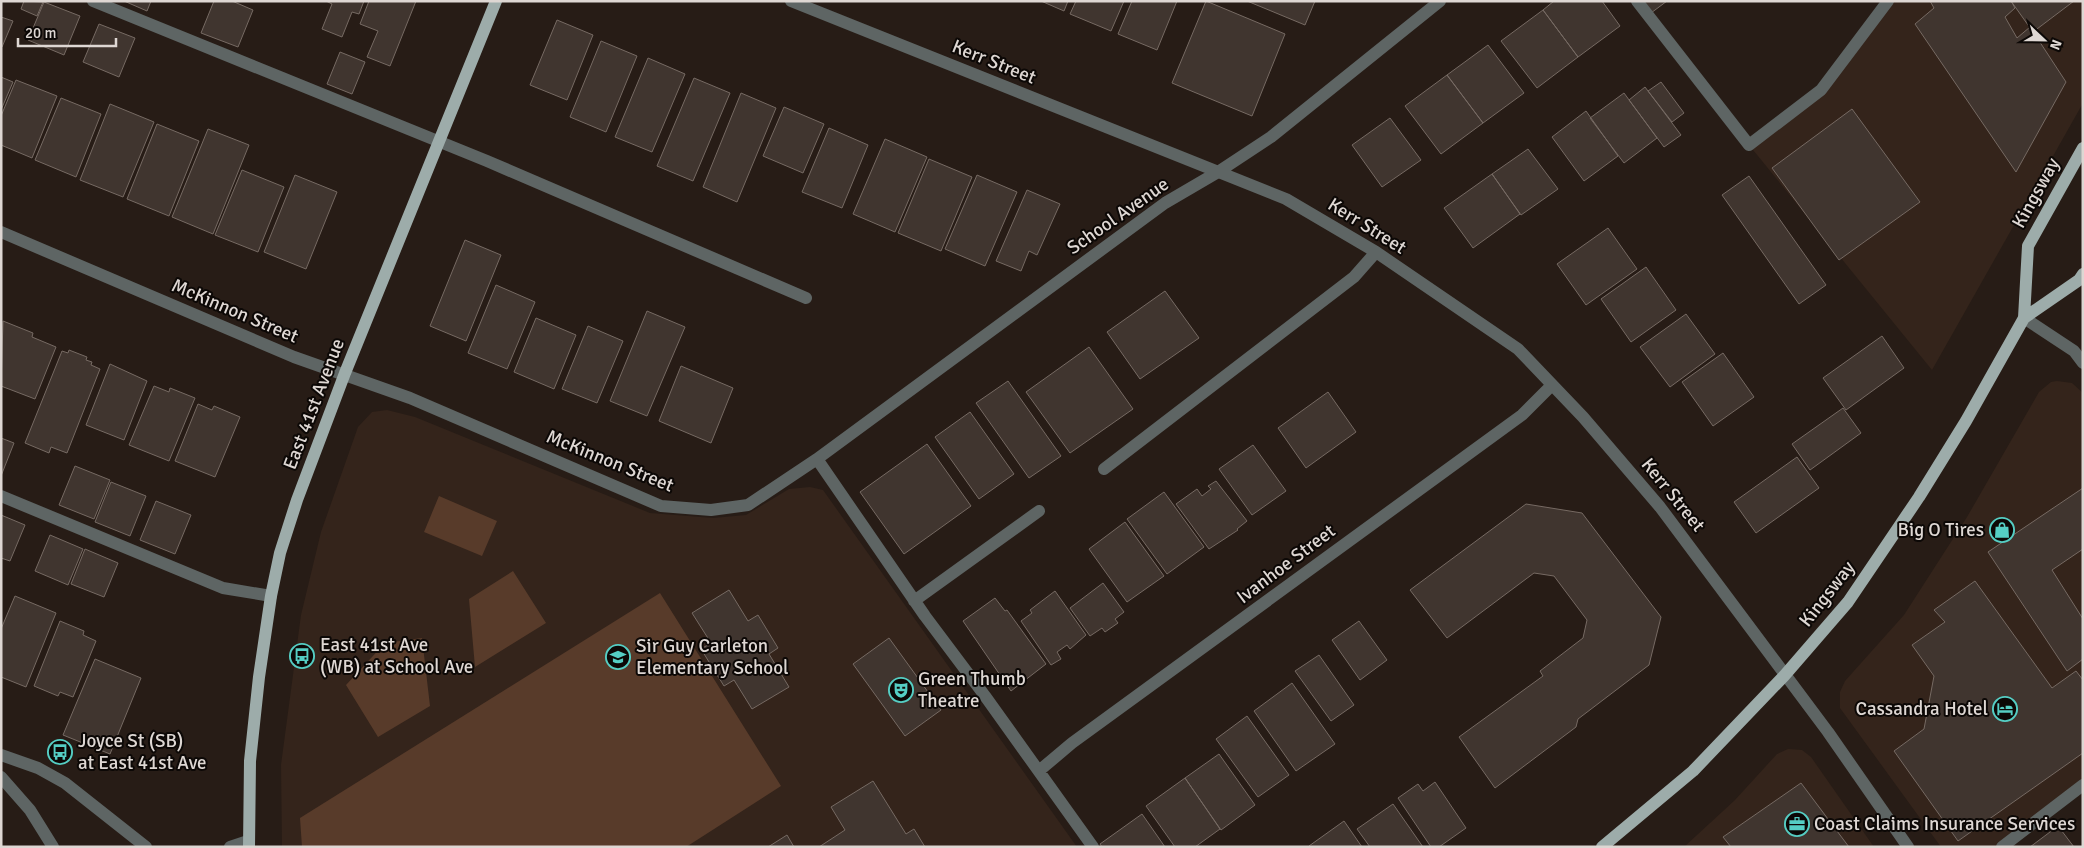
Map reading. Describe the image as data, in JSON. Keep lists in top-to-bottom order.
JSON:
{
  "streets": {
    "main road": ["Kingsway", "East 41st Avenue"],
    "street": [
      "Kerr Street",
      "School Avenue",
      "McKinnon Street",
      "Ivanhoe Street"
    ]
  },
  "crossings": [
    ["Kerr Street", "Kingsway"],
    ["Kerr Street", "School Avenue"],
    ["Kerr Street", "Ivanhoe Street"],
    ["School Avenue", "McKinnon Street"],
    ["McKinnon Street", "East 41st Avenue"]
  ],
  "places": {
    "shop": ["Big O Tires"],
    "bus stop": ["East 41st Ave (WB) at School Ave", "Joyce St (SB) at East 41st Ave"],
    "school or university": ["Sir Guy Carleton Elementary School"],
    "theatre": ["Green Thumb Theatre"],
    "hotel": ["Cassandra Hotel"],
    "office": ["Coast Claims Insurance Services"]
  },
  "scale_bar": "20 m",
  "north": "right"
}
